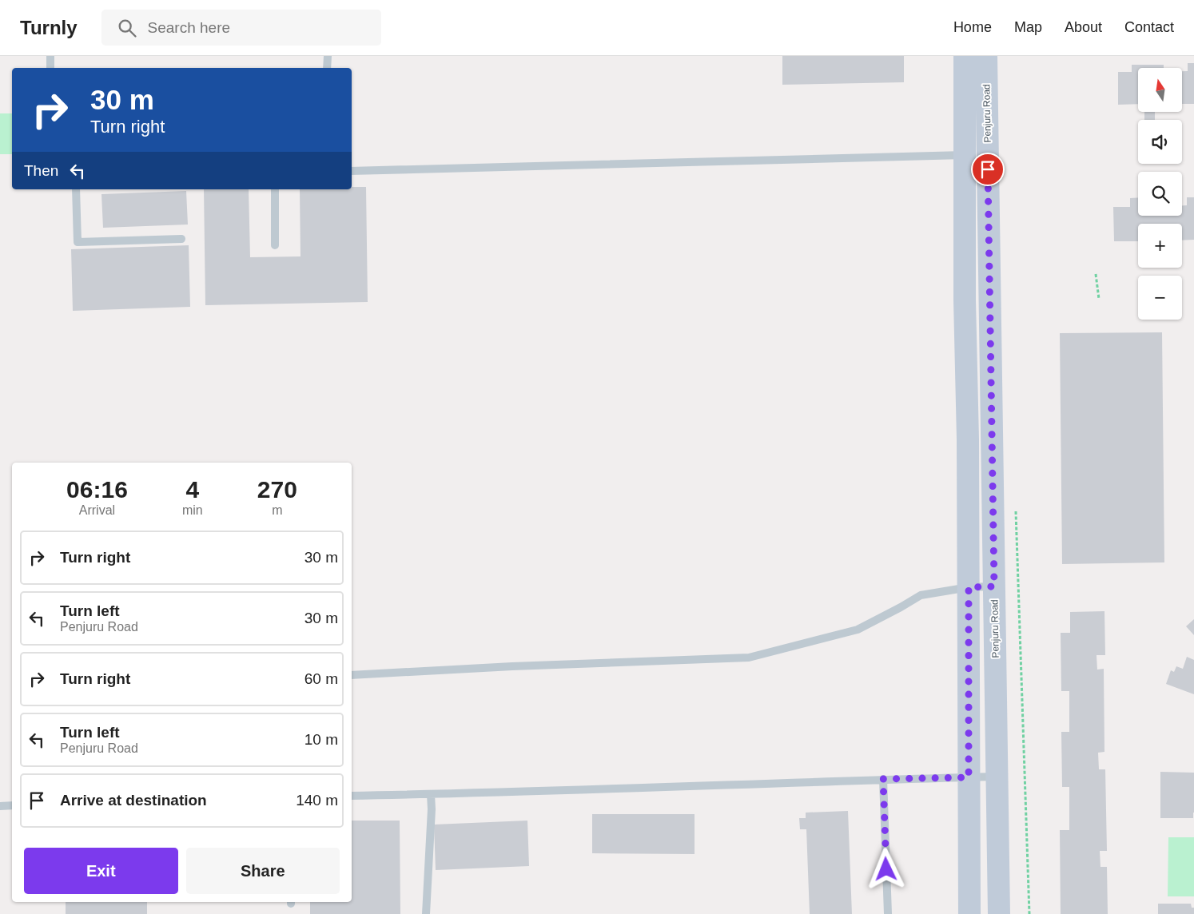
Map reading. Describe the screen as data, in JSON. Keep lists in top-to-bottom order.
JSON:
{
  "streets": {
    "main road": ["Penjuru Road"]
  },
  "north": "top",
  "page": {
    "header": "Turnly",
    "search": "Search here",
    "nav": [
      "Home",
      "Map",
      "About",
      "Contact"
    ],
    "map_buttons": ["+", "−"],
    "turn": ["30 m", "Turn right"],
    "then": "Then",
    "eta": [
      "06:16",
      "Arrival",
      "4",
      "min",
      "270",
      "m"
    ],
    "list": [
      {
        "name": "Turn right",
        "value": "30 m"
      },
      {
        "name": "Turn left",
        "note": "Penjuru Road",
        "value": "30 m"
      },
      {
        "name": "Turn right",
        "value": "60 m"
      },
      {
        "name": "Turn left",
        "note": "Penjuru Road",
        "value": "10 m"
      },
      {
        "name": "Arrive at destination",
        "value": "140 m"
      }
    ],
    "buttons": ["Exit", "Share"]
  }
}
